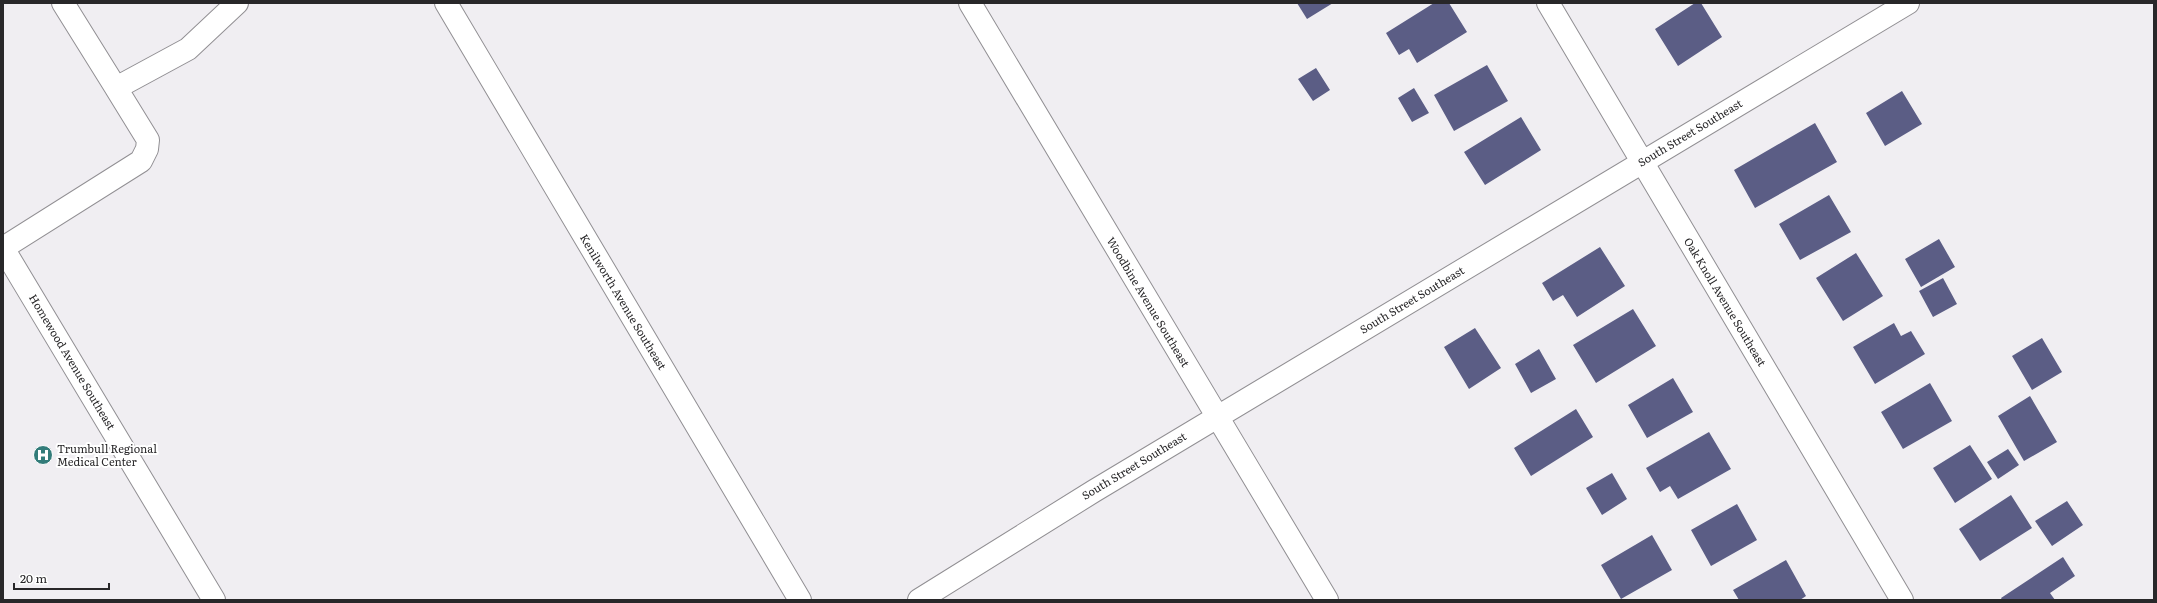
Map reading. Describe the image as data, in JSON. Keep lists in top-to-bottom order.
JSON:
{
  "streets": {
    "street": [
      "South Street Southeast",
      "Kenilworth Avenue Southeast",
      "Woodbine Avenue Southeast",
      "Oak Knoll Avenue Southeast",
      "Homewood Avenue Southeast"
    ]
  },
  "crossings": [
    ["South Street Southeast", "Woodbine Avenue Southeast"],
    ["South Street Southeast", "Oak Knoll Avenue Southeast"]
  ],
  "places": {
    "hospital": ["Trumbull Regional Medical Center"]
  },
  "scale_bar": "20 m"
}
